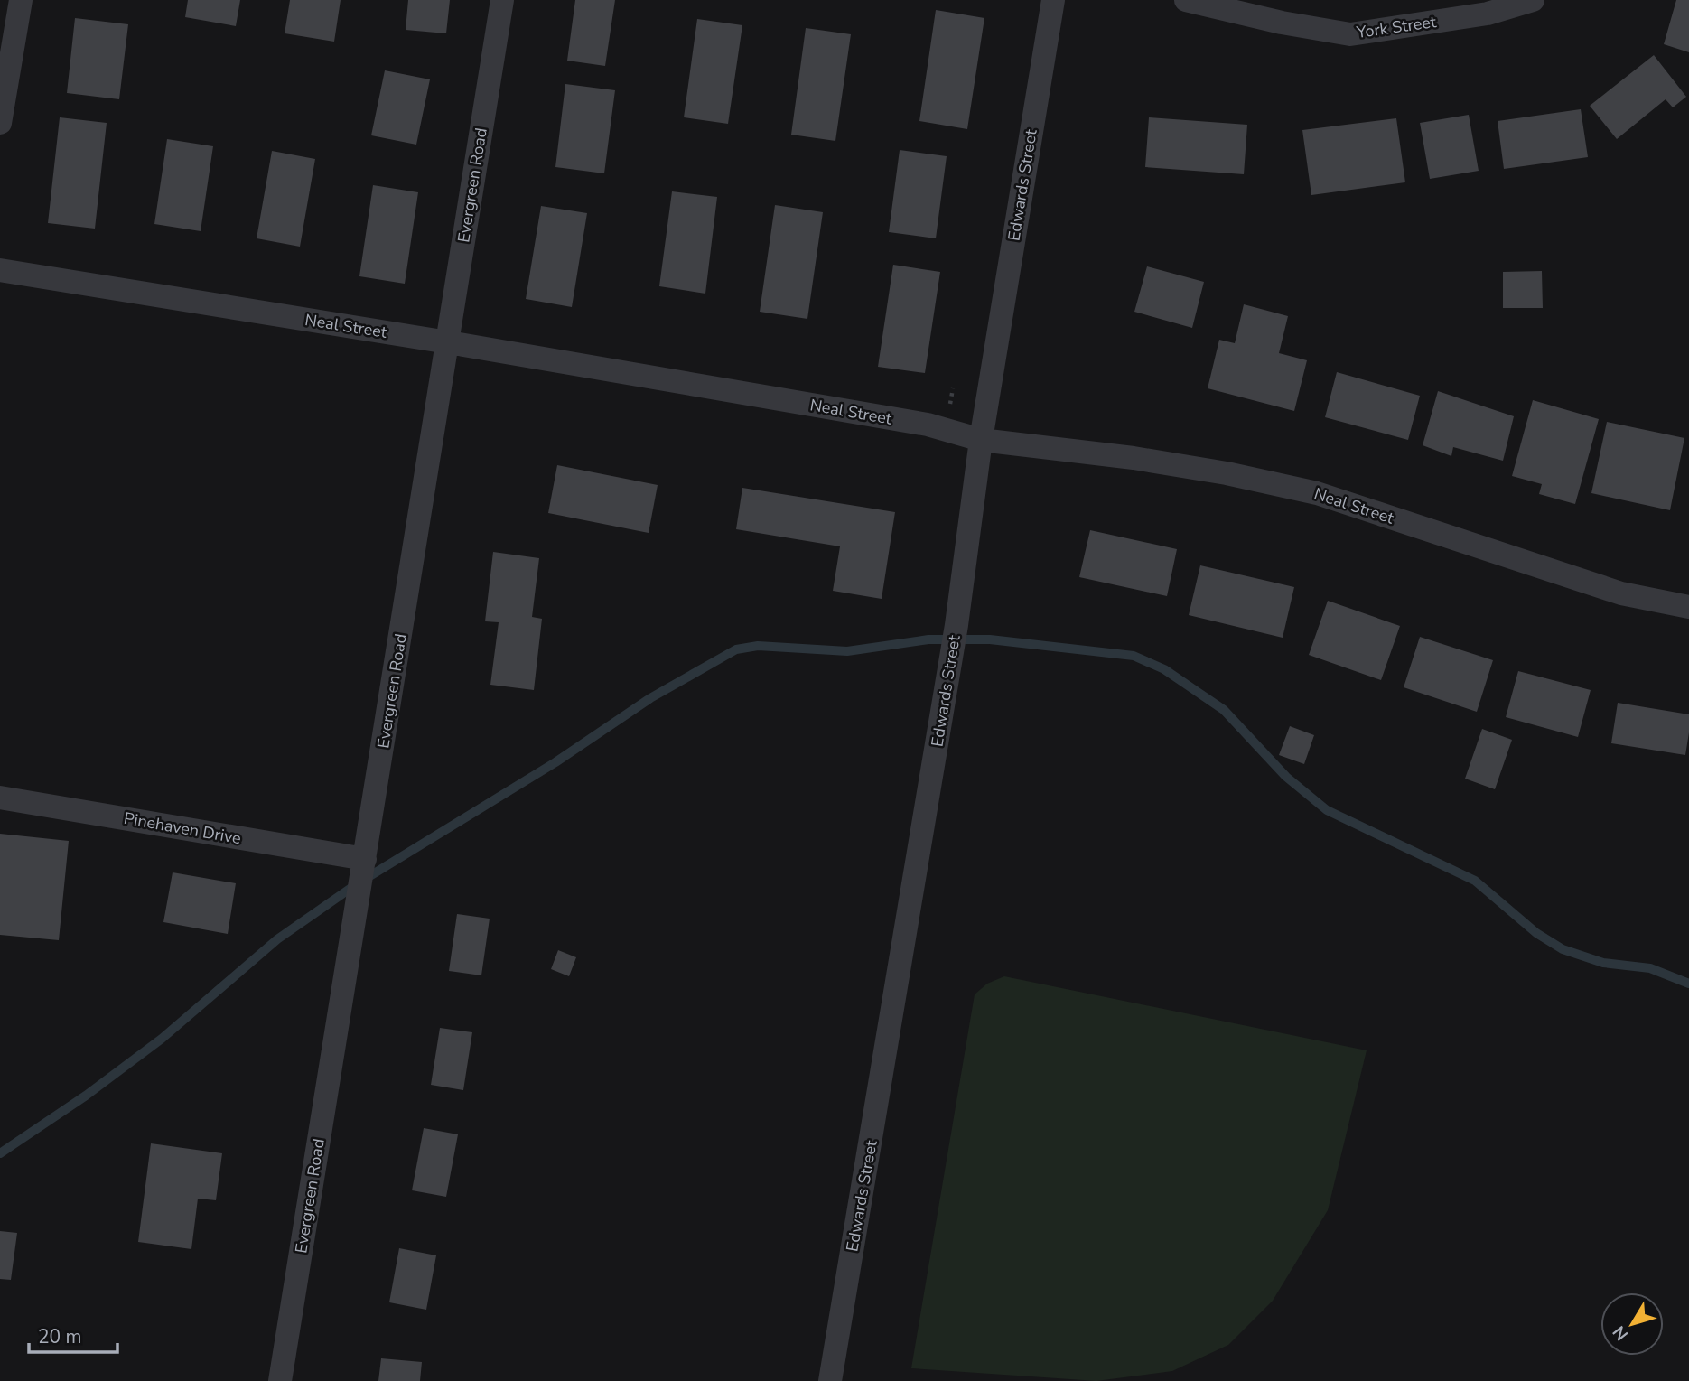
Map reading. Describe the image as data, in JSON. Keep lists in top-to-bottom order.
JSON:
{
  "streets": {
    "street": [
      "York Street",
      "Evergreen Road",
      "Edwards Street",
      "Neal Street",
      "Pinehaven Drive"
    ]
  },
  "crossings": [
    ["Evergreen Road", "Neal Street"],
    ["Evergreen Road", "Pinehaven Drive"],
    ["Edwards Street", "Neal Street"]
  ],
  "scale_bar": "20 m",
  "north": "bottom left"
}
